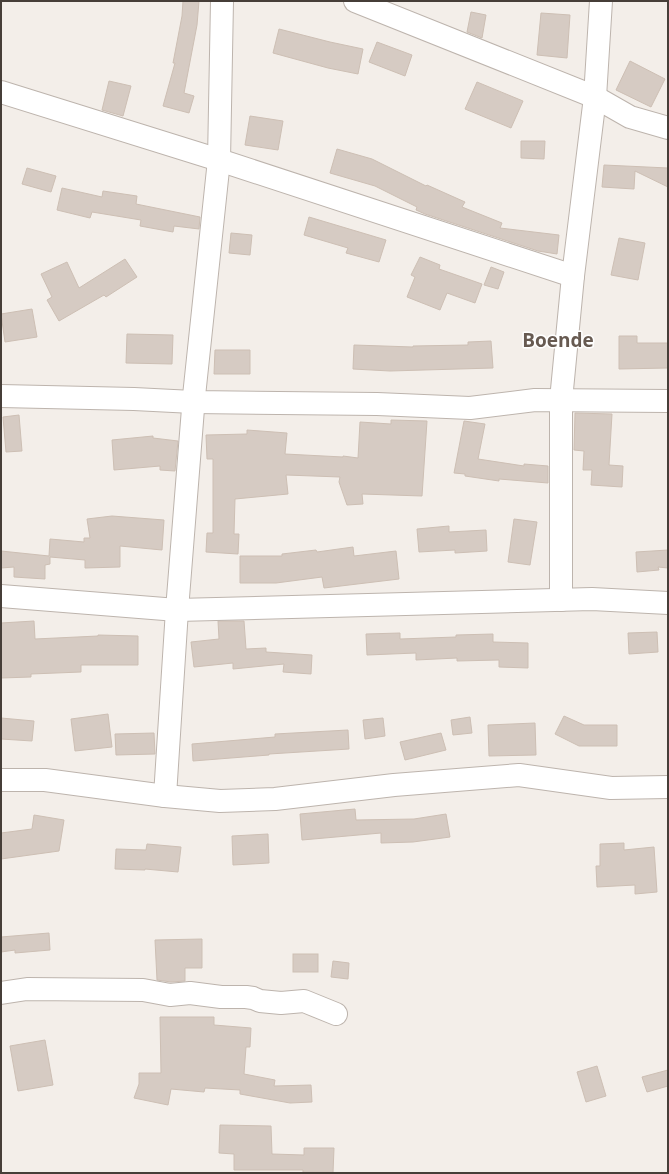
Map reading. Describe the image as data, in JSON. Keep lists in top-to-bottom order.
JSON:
{
  "districts": ["Boende"]
}
